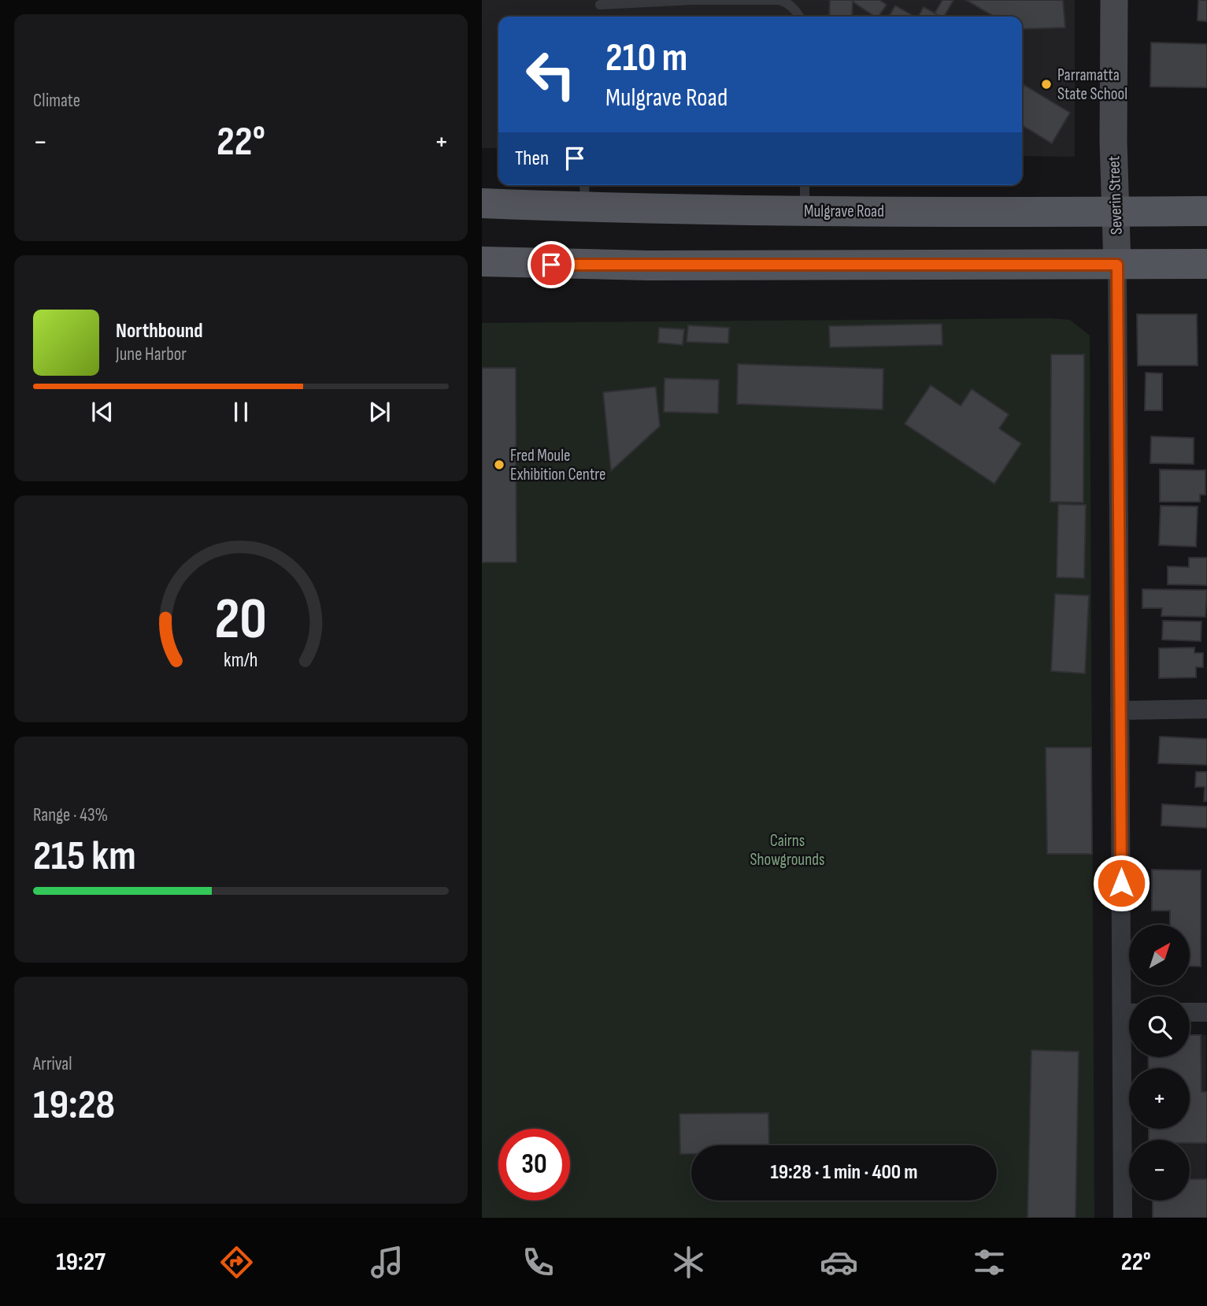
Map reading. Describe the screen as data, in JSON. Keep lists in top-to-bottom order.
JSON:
{
  "streets": {
    "main road": ["Mulgrave Road"],
    "street": ["Severin Street"]
  },
  "crossings": [
    ["Severin Street", "Mulgrave Road"]
  ],
  "parks": ["Cairns Showgrounds"],
  "places": ["Parramatta State School", "Fred Moule Exhibition Centre"],
  "north": "top right",
  "page": {
    "tile": [
      "Climate",
      ["Range · 43%", "215 km"],
      ["Arrival", "19:28"]
    ],
    "turn": ["210 m", "Mulgrave Road"],
    "heat": ["−", "22°", "+"],
    "then": "Then",
    "song": ["Northbound", "June Harbor"],
    "map_buttons": ["+", "−"],
    "limit": "30",
    "trip": "19:28 · 1 min · 400 m",
    "tabs": ["19:27", "22°"],
    "gauge": ["20", "km/h"]
  }
}
